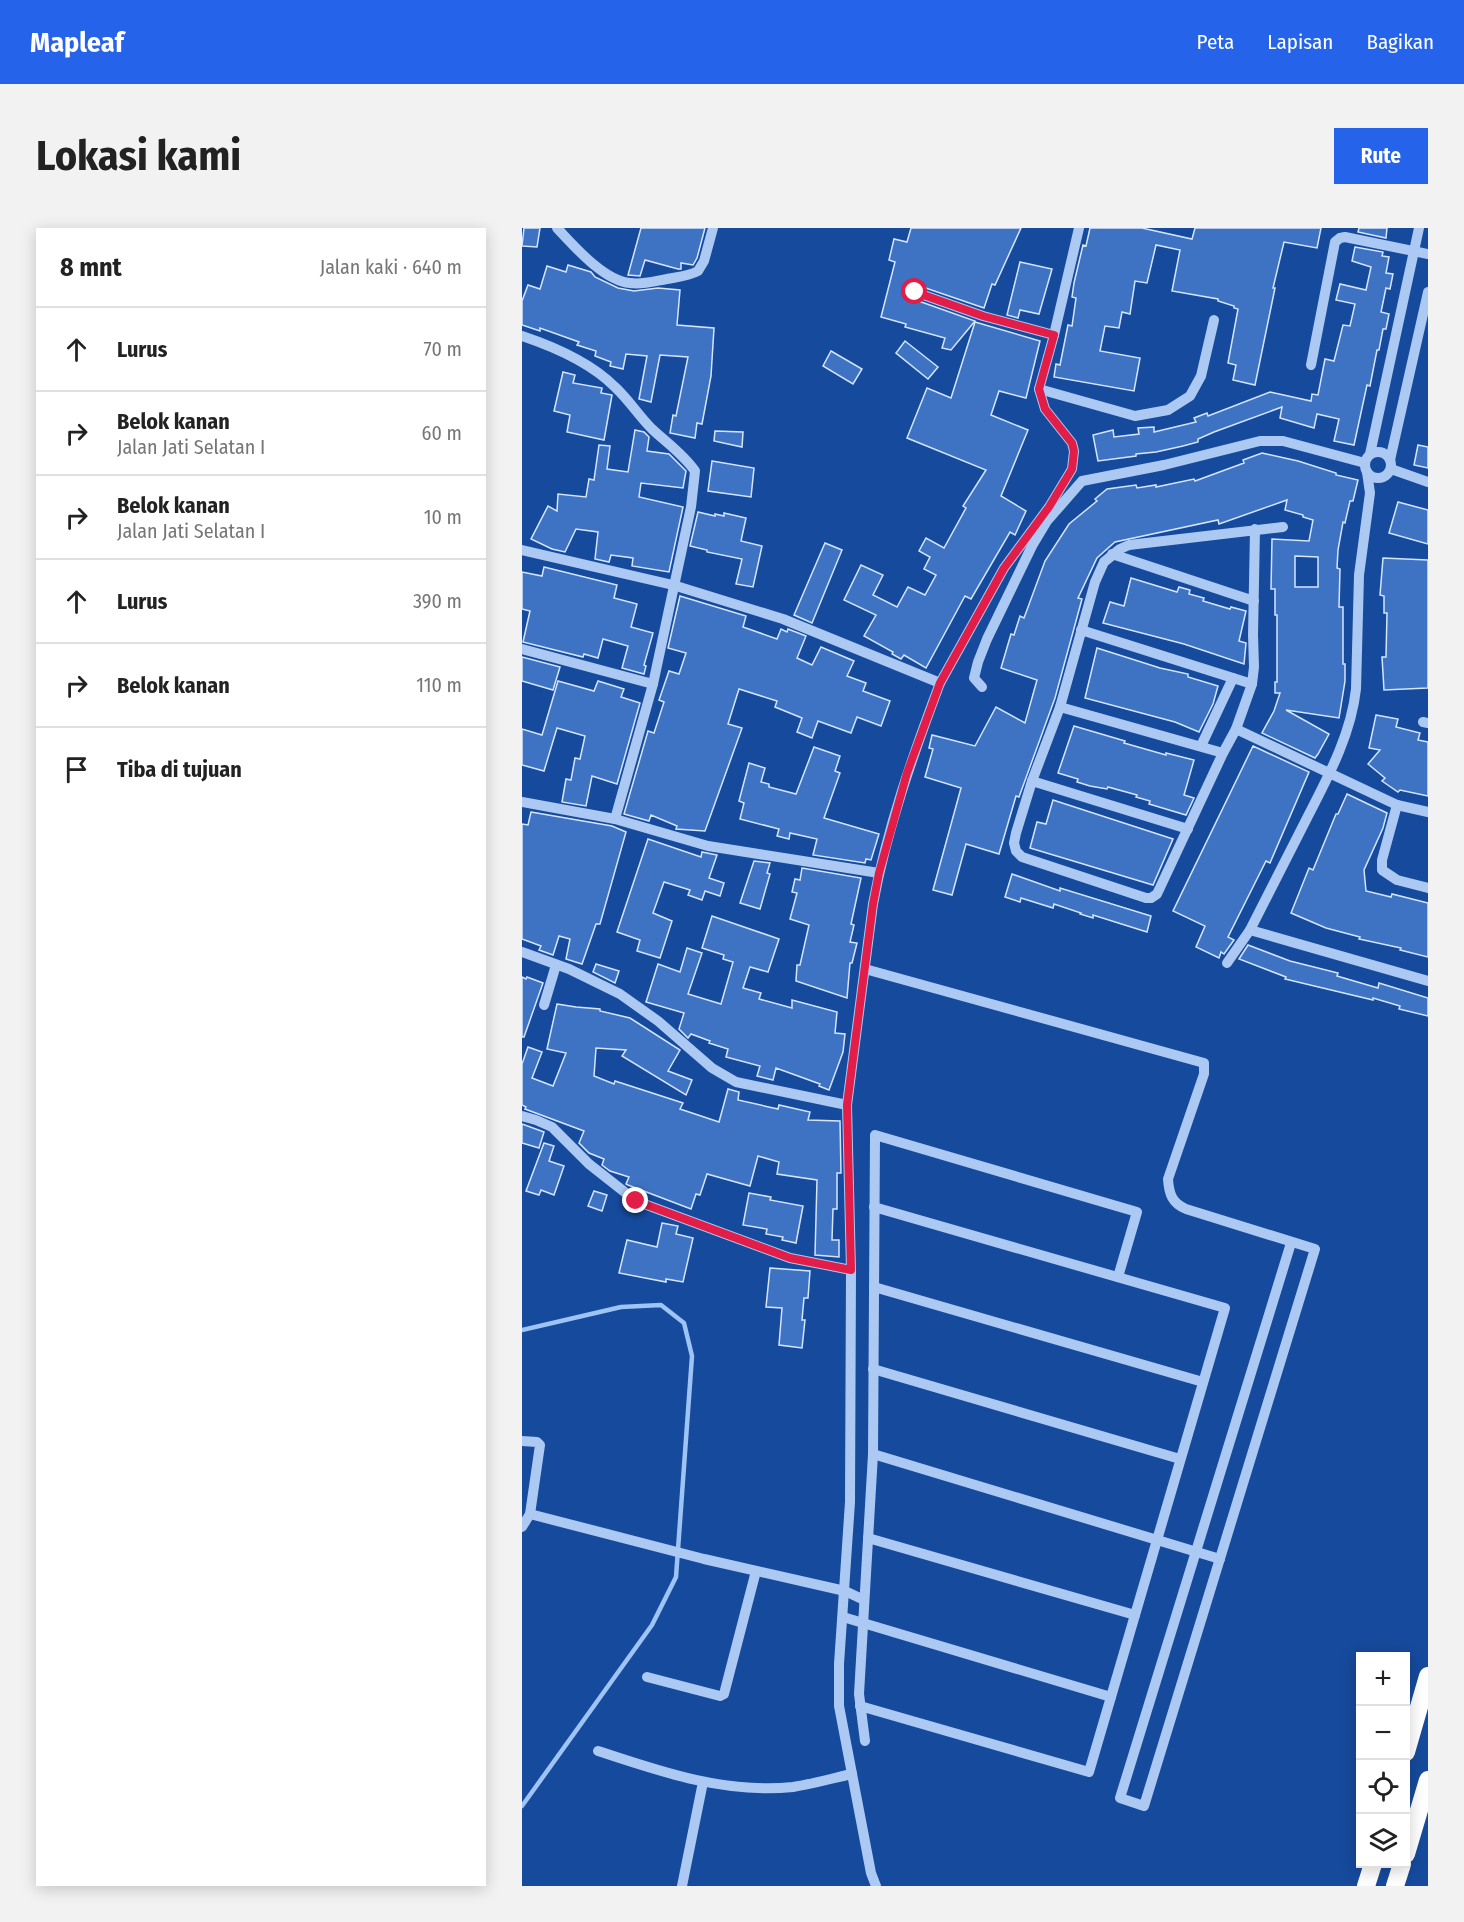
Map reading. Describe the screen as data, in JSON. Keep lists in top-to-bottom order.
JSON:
{
  "page": {
    "header": "Mapleaf",
    "nav": ["Peta", "Lapisan", "Bagikan"],
    "buttons": "Rute",
    "title": "Lokasi kami",
    "heading": ["8 mnt", "Jalan kaki · 640 m"],
    "list": [
      ["Lurus", "70 m"],
      ["Belok kanan", "Jalan Jati Selatan I", "60 m"],
      ["Belok kanan", "Jalan Jati Selatan I", "10 m"],
      ["Lurus", "390 m"],
      ["Belok kanan", "110 m"],
      "Tiba di tujuan"
    ],
    "map_buttons": ["+", "−"]
  }
}
